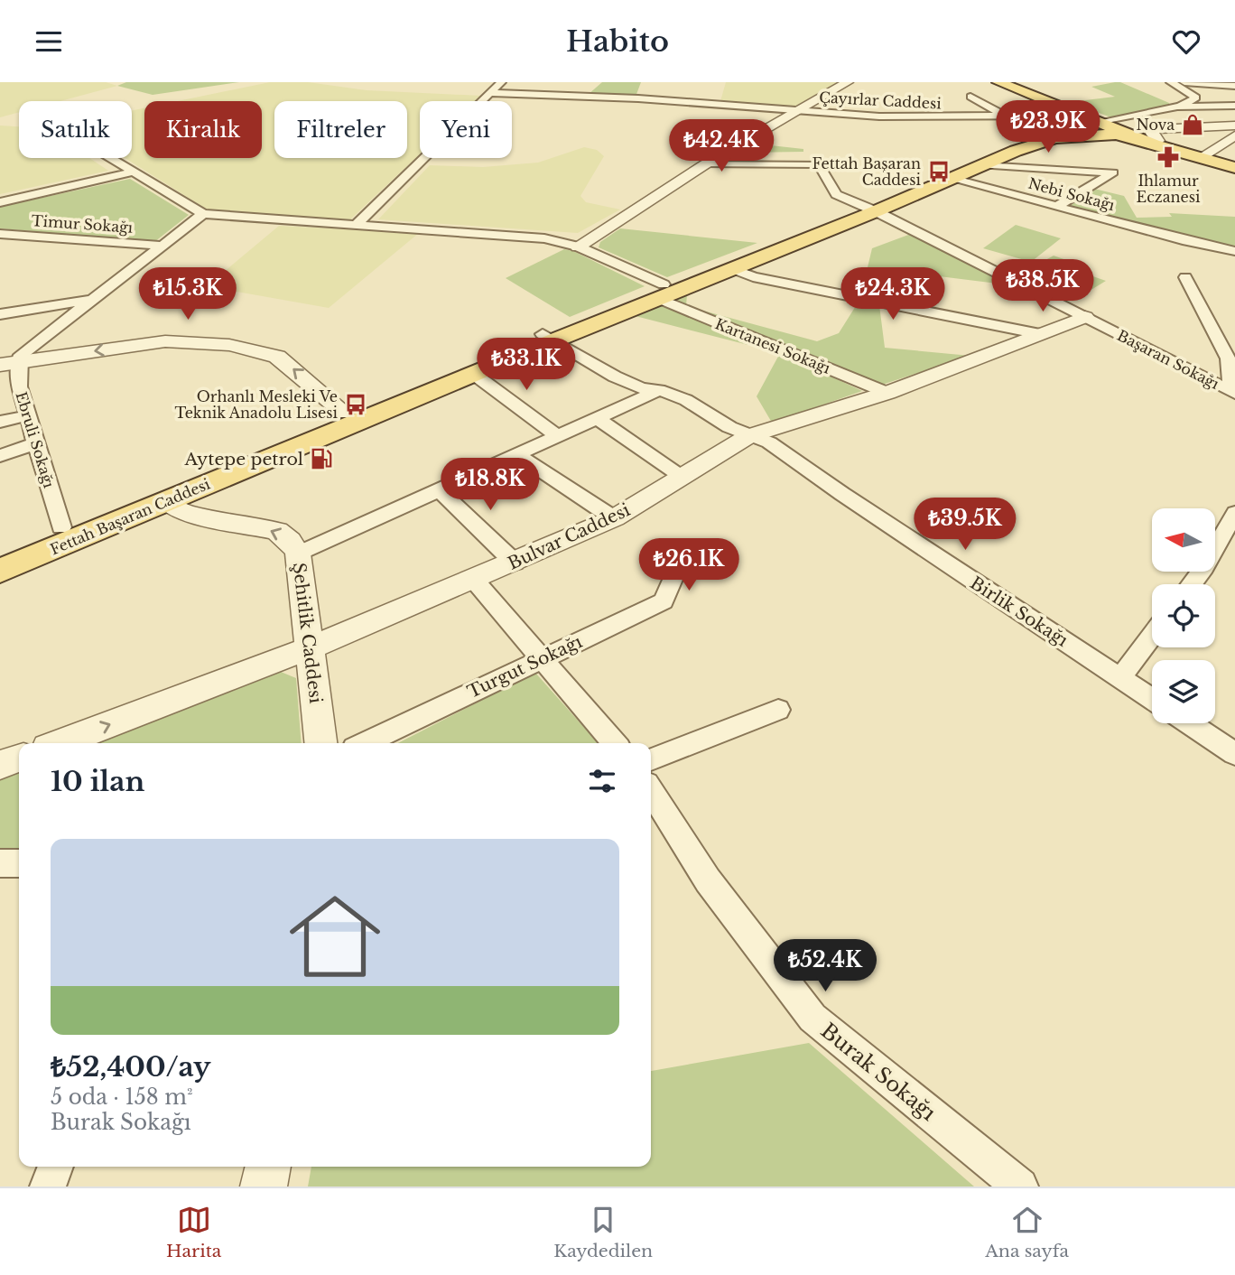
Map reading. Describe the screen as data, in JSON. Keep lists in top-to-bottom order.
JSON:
{
  "streets": {
    "main road": ["Fettah Başaran Caddesi"],
    "street": [
      "Çayırlar Caddesi",
      "Nebi Sokağı",
      "Timur Sokağı",
      "Kartanesi Sokağı",
      "Başaran Sokağı",
      "Ebruli Sokağı",
      "Bulvar Caddesi",
      "Birlik Sokağı",
      "Şehitlik Caddesi",
      "Turgut Sokağı",
      "Burak Sokağı"
    ]
  },
  "crossings": [
    ["Çayırlar Caddesi", "Fettah Başaran Caddesi"],
    ["Nebi Sokağı", "Fettah Başaran Caddesi"],
    ["Kartanesi Sokağı", "Fettah Başaran Caddesi"],
    ["Kartanesi Sokağı", "Bulvar Caddesi"],
    ["Başaran Sokağı", "Fettah Başaran Caddesi"],
    ["Başaran Sokağı", "Bulvar Caddesi"],
    ["Ebruli Sokağı", "Fettah Başaran Caddesi"],
    ["Fettah Başaran Caddesi", "Birlik Sokağı"],
    ["Fettah Başaran Caddesi", "Şehitlik Caddesi"],
    ["Bulvar Caddesi", "Birlik Sokağı"],
    ["Bulvar Caddesi", "Şehitlik Caddesi"]
  ],
  "places": {
    "shop": ["Nova"],
    "pharmacy": ["Ihlamur Eczanesi"],
    "bus stop": ["Fettah Başaran Caddesi", "Orhanlı Mesleki Ve Teknik Anadolu Lisesi"],
    "fuel station": ["Aytepe petrol"]
  },
  "north": "left",
  "page": {
    "header": "Habito",
    "price": [
      "₺23.9K",
      "₺42.4K",
      "₺38.5K",
      "₺15.3K",
      "₺24.3K",
      "₺33.1K",
      "₺18.8K",
      "₺39.5K",
      "₺26.1K",
      "₺52.4K"
    ],
    "chip": [
      "Satılık",
      "Kiralık",
      "Filtreler",
      "Yeni"
    ],
    "heading": "10 ilan",
    "list": [
      {
        "name": "₺52,400/ay",
        "note": "5 oda · 158 m² · Burak Sokağı"
      }
    ],
    "tabs": ["Harita", "Kaydedilen", "Ana sayfa"]
  }
}
